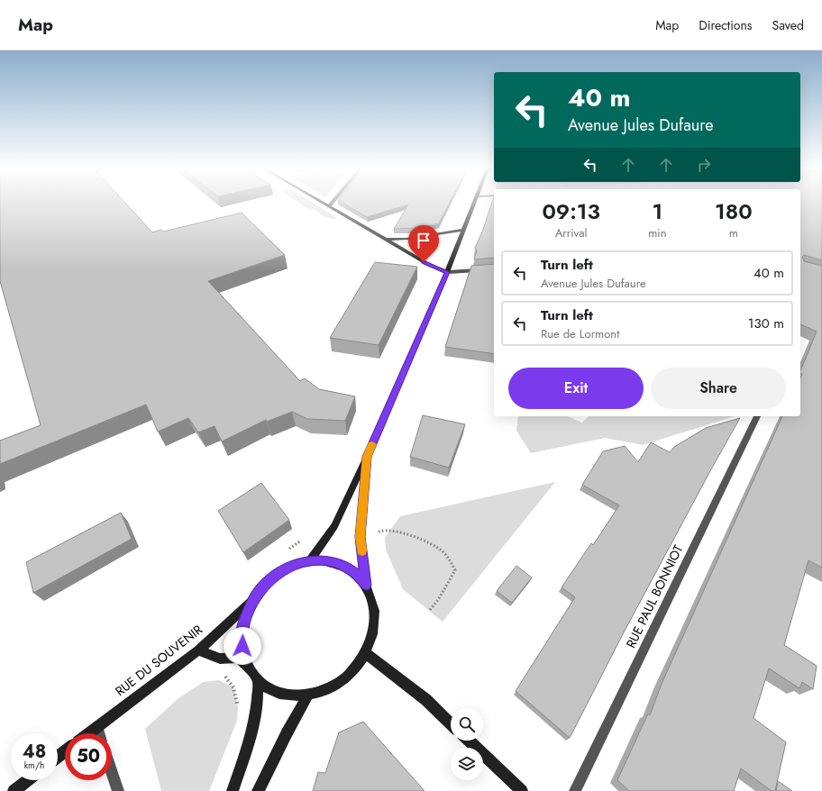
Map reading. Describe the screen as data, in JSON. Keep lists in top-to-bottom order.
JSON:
{
  "streets": {
    "main road": ["RUE DU SOUVENIR"],
    "street": ["RUE PAUL BONNIOT"]
  },
  "page": {
    "header": "Map",
    "nav": ["Map", "Directions", "Saved"],
    "turn": ["40 m", "Avenue Jules Dufaure"],
    "eta": [
      "09:13",
      "Arrival",
      "1",
      "min",
      "180",
      "m"
    ],
    "list": [
      {
        "name": "Turn left",
        "note": "Avenue Jules Dufaure",
        "value": "40 m"
      },
      {
        "name": "Turn left",
        "note": "Rue de Lormont",
        "value": "130 m"
      }
    ],
    "buttons": ["Exit", "Share"],
    "speed": "48 km/h",
    "limit": "50"
  }
}
